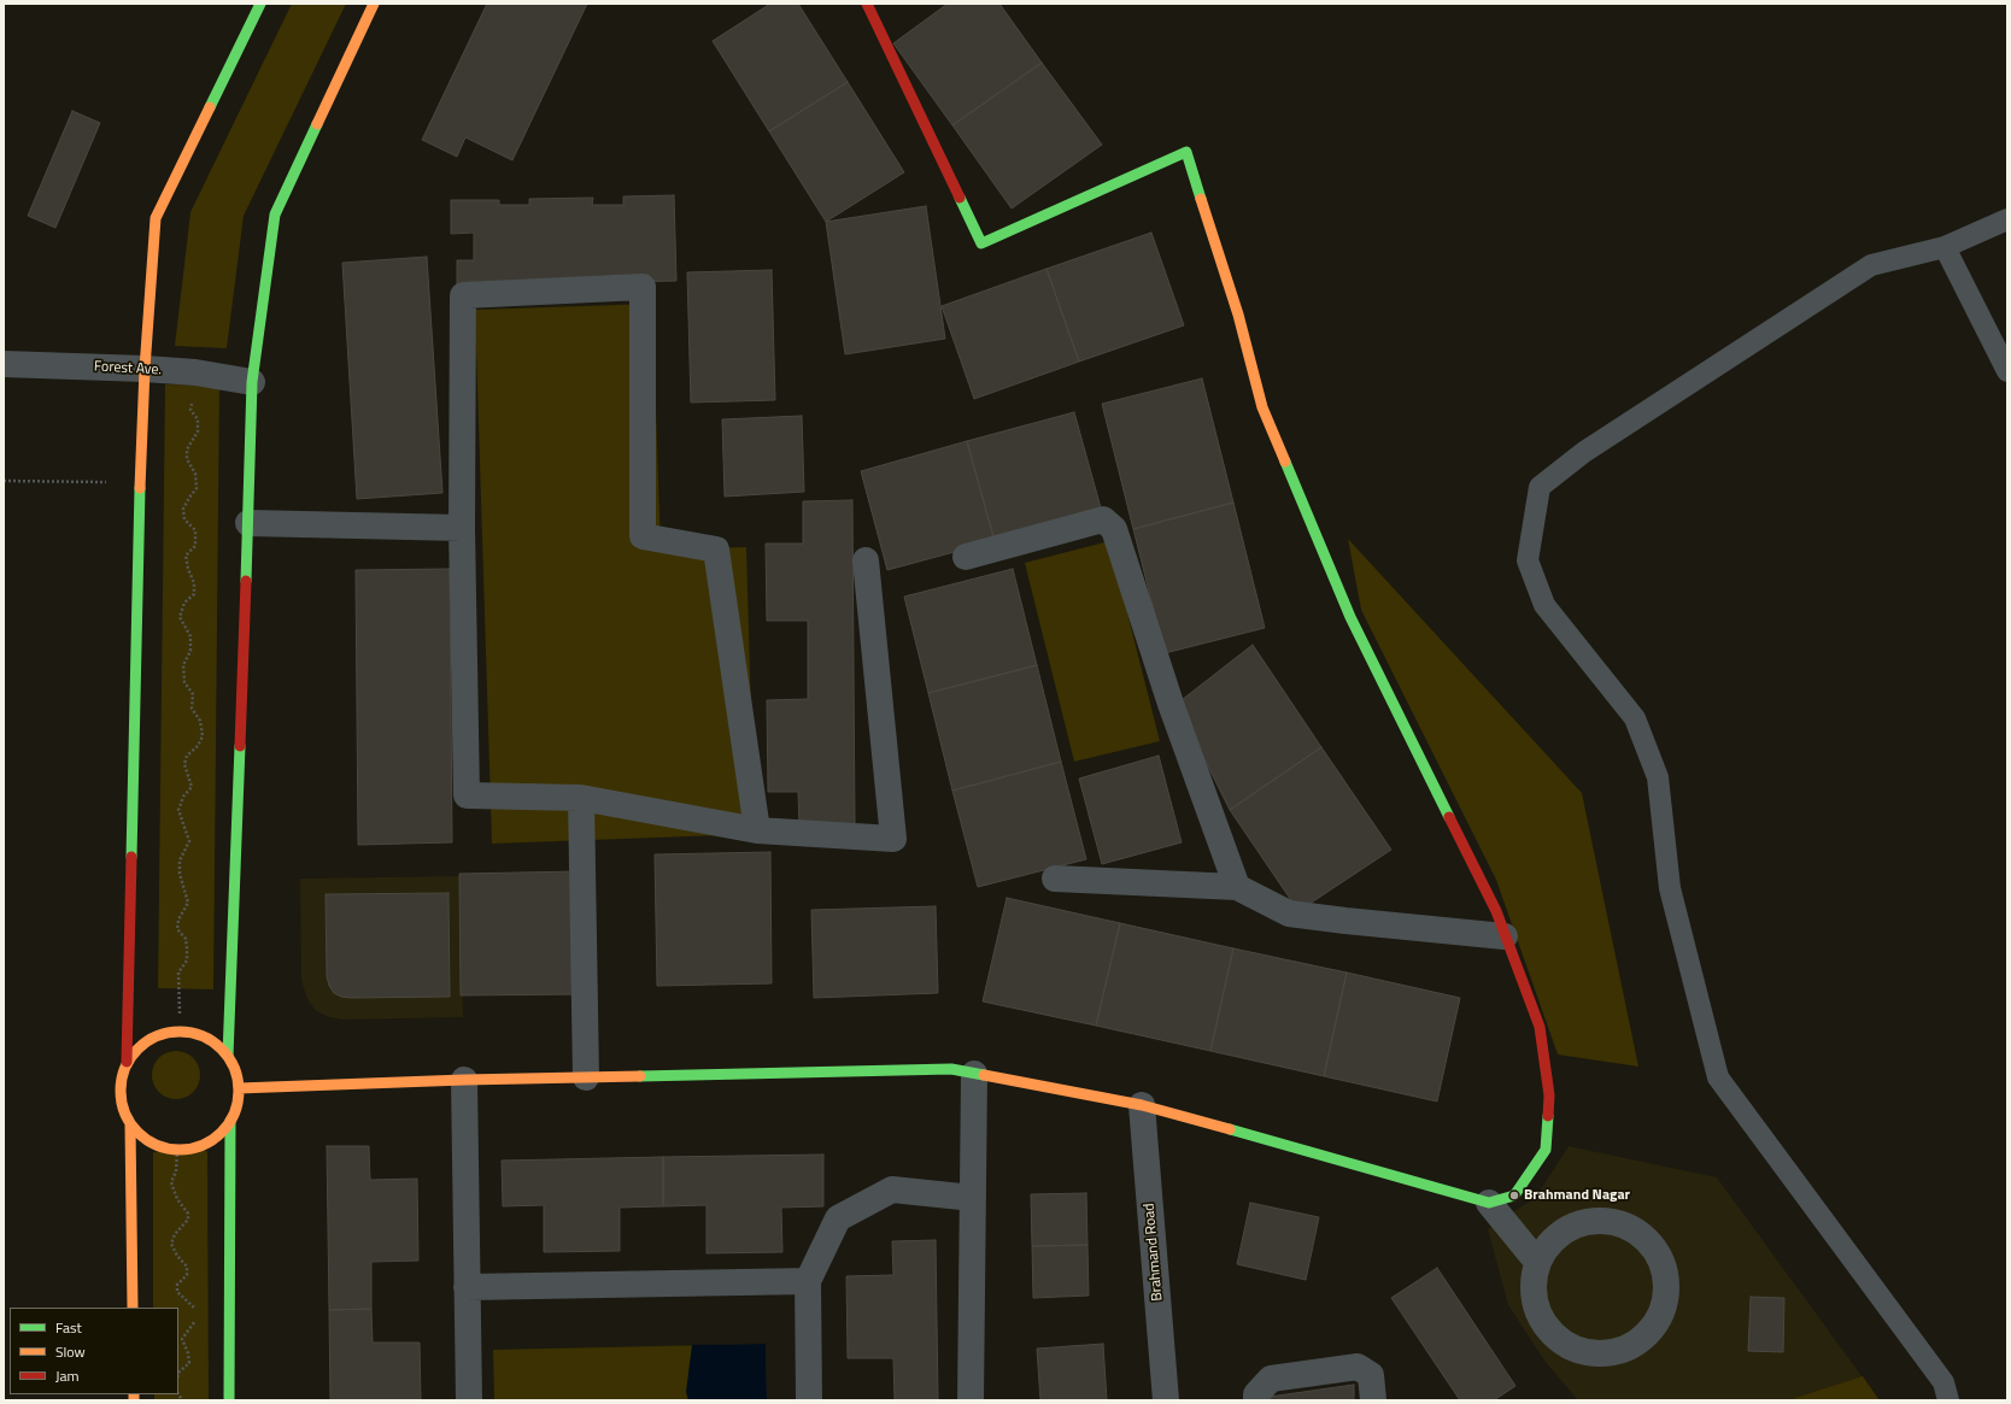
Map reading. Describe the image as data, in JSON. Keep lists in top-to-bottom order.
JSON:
{
  "streets": {
    "street": ["Forest Ave.", "Brahmand Road"]
  },
  "places": ["Brahmand Nagar"],
  "legend": ["Fast", "Slow", "Jam"]
}
